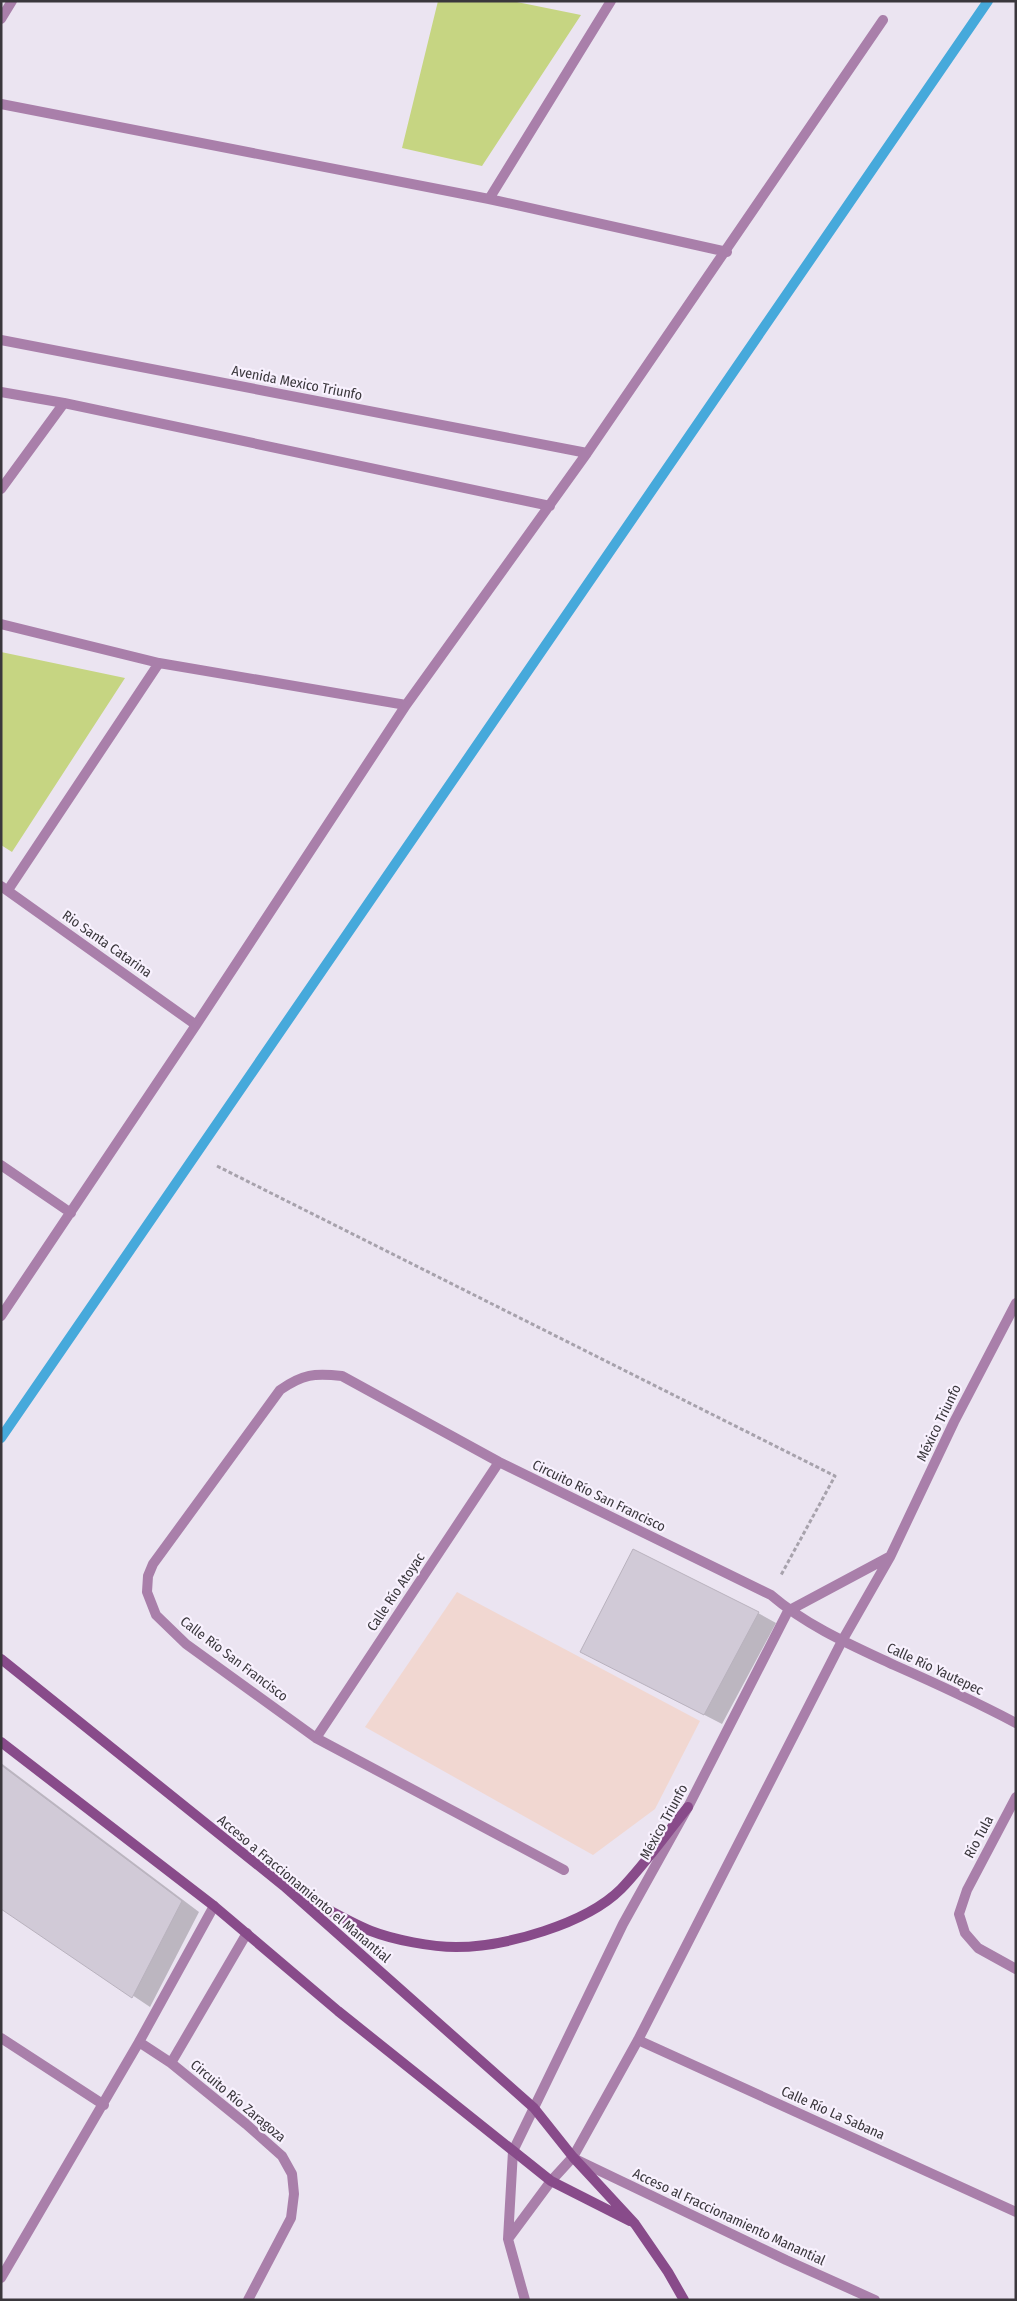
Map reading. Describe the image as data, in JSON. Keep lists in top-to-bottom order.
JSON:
{
  "streets": {
    "main road": ["Acceso a Fraccionamiento el Manantial"],
    "street": [
      "Avenida Mexico Triunfo",
      "Rio Santa Catarina",
      "México Triunfo",
      "Circuito Río San Francisco",
      "Calle Río Atoyac",
      "Calle Río San Francisco",
      "Calle Río Yautepec",
      "Río Tula",
      "Circuito Río Zaragoza",
      "Calle Río La Sabana",
      "Acceso al Fraccionamiento Manantial"
    ]
  },
  "crossings": [
    ["México Triunfo", "Circuito Río San Francisco"],
    ["México Triunfo", "Calle Río Yautepec"],
    ["México Triunfo", "Acceso a Fraccionamiento el Manantial"],
    ["México Triunfo", "Calle Río La Sabana"],
    ["México Triunfo", "Acceso al Fraccionamiento Manantial"],
    ["Circuito Río San Francisco", "Calle Río Atoyac"],
    ["Circuito Río San Francisco", "Calle Río San Francisco"],
    ["Circuito Río San Francisco", "Calle Río Yautepec"],
    ["Calle Río Atoyac", "Calle Río San Francisco"],
    ["Acceso a Fraccionamiento el Manantial", "Acceso al Fraccionamiento Manantial"]
  ]
}
